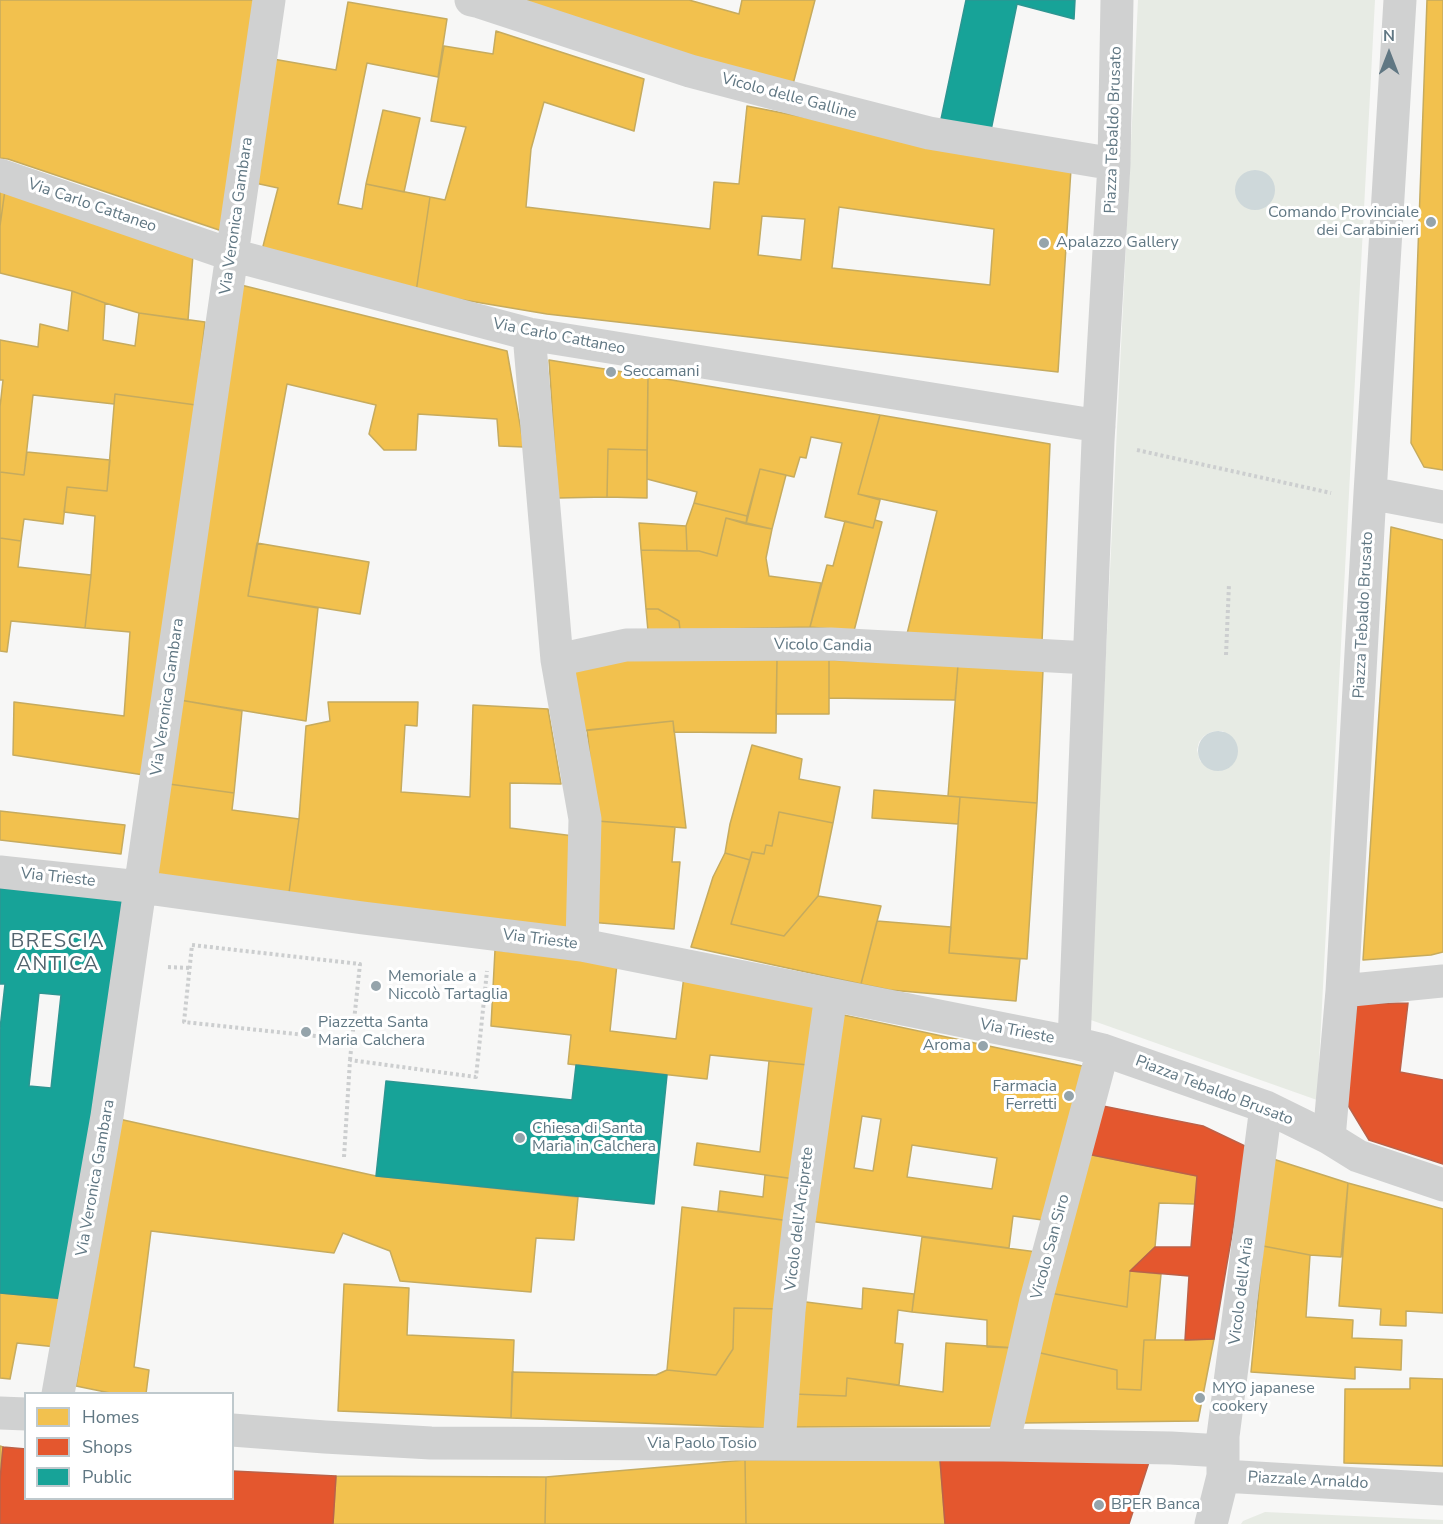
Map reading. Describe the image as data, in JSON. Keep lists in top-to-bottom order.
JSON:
{
  "streets": {
    "street": [
      "Vicolo delle Galline",
      "Piazza Tebaldo Brusato",
      "Via Carlo Cattaneo",
      "Via Veronica Gambara",
      "Vicolo Candia",
      "Via Trieste",
      "Vicolo dell'Arciprete",
      "Vicolo San Siro",
      "Vicolo dell'Aria",
      "Via Paolo Tosio",
      "Piazzale Arnaldo"
    ]
  },
  "crossings": [
    ["Vicolo delle Galline", "Piazza Tebaldo Brusato"],
    ["Piazza Tebaldo Brusato", "Via Carlo Cattaneo"],
    ["Piazza Tebaldo Brusato", "Vicolo Candia"],
    ["Piazza Tebaldo Brusato", "Via Trieste"],
    ["Piazza Tebaldo Brusato", "Vicolo San Siro"],
    ["Piazza Tebaldo Brusato", "Vicolo dell'Aria"],
    ["Via Carlo Cattaneo", "Via Veronica Gambara"],
    ["Via Veronica Gambara", "Via Trieste"],
    ["Via Trieste", "Vicolo dell'Arciprete"],
    ["Via Trieste", "Vicolo San Siro"],
    ["Vicolo dell'Arciprete", "Via Paolo Tosio"],
    ["Vicolo San Siro", "Via Paolo Tosio"],
    ["Vicolo dell'Aria", "Piazzale Arnaldo"],
    ["Via Paolo Tosio", "Piazzale Arnaldo"]
  ],
  "districts": ["BRESCIA ANTICA"],
  "places": [
    "Comando Provinciale dei Carabinieri",
    "Apalazzo Gallery",
    "Seccamani",
    "Memoriale a Niccolò Tartaglia",
    "Piazzetta Santa Maria Calchera",
    "Aroma",
    "Farmacia Ferretti",
    "Chiesa di Santa Maria in Calchera",
    "MYO japanese cookery",
    "BPER Banca"
  ],
  "legend": ["Homes", "Shops", "Public"],
  "north": "top"
}
